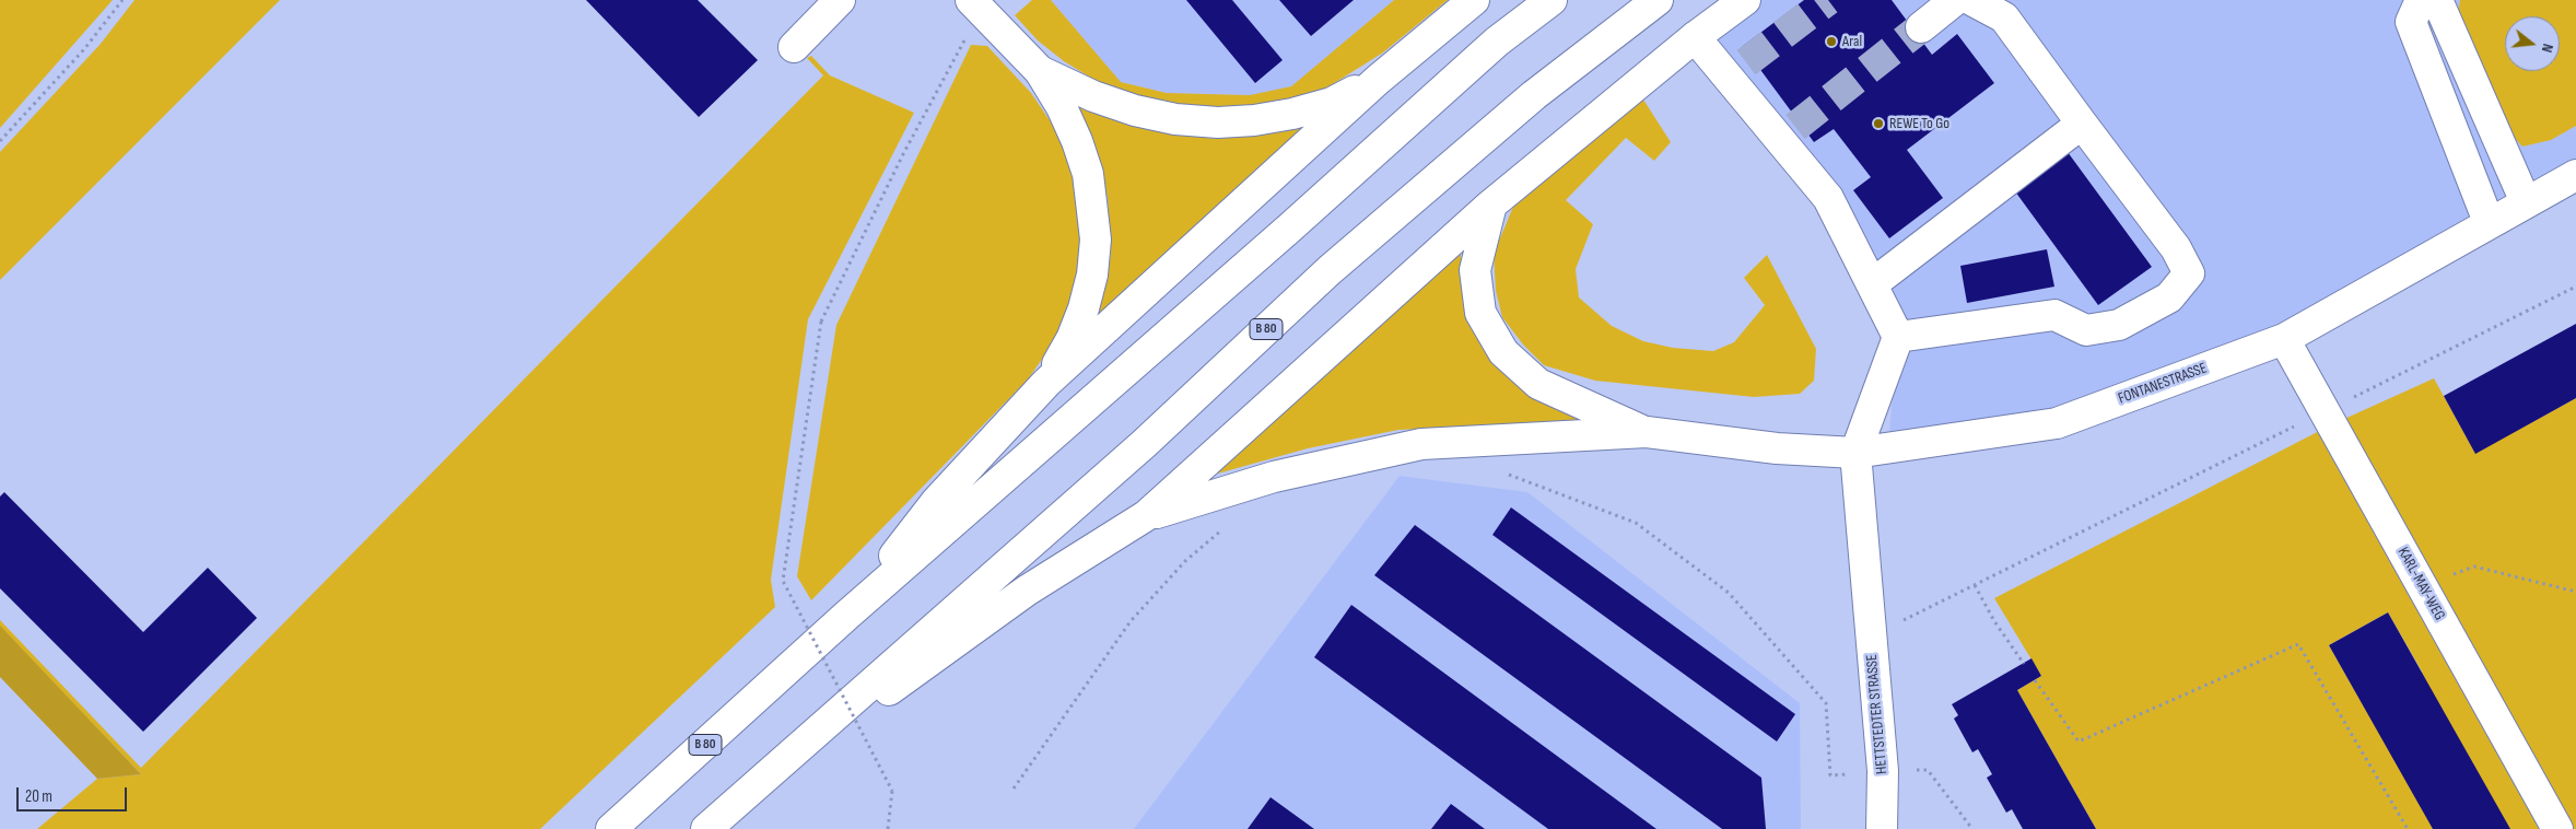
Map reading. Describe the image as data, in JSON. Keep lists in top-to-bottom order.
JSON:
{
  "streets": {
    "main road": [
      "B 80",
      "FONTANESTRASSE",
      "KARL-MAY-WEG",
      "HETTSTEDTER STRASSE"
    ]
  },
  "crossings": [
    ["FONTANESTRASSE", "KARL-MAY-WEG"],
    ["FONTANESTRASSE", "HETTSTEDTER STRASSE"]
  ],
  "places": ["Aral", "REWE To Go"],
  "scale_bar": "20 m",
  "north": "right"
}
